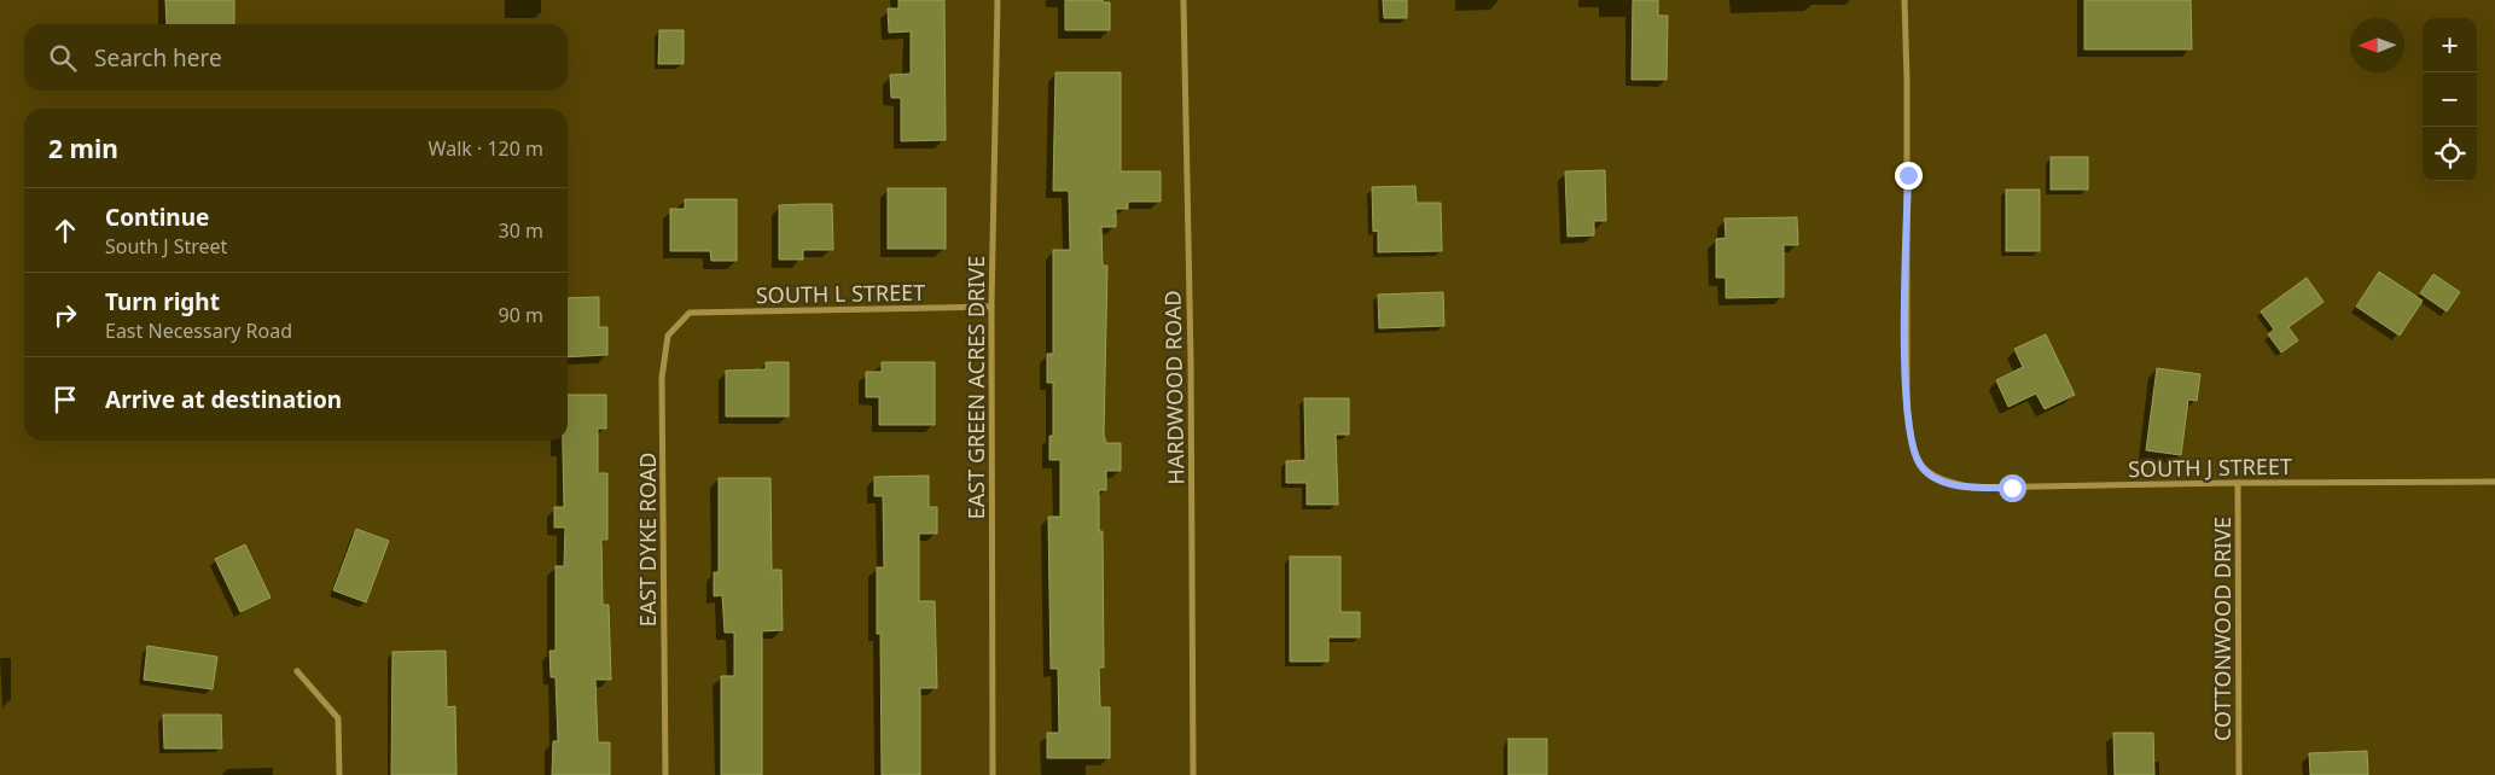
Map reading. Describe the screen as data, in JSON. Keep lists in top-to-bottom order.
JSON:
{
  "streets": {
    "street": [
      "SOUTH L STREET",
      "EAST GREEN ACRES DRIVE",
      "HARDWOOD ROAD",
      "SOUTH J STREET",
      "EAST DYKE ROAD",
      "COTTONWOOD DRIVE"
    ]
  },
  "crossings": [
    ["SOUTH L STREET", "EAST GREEN ACRES DRIVE"],
    ["SOUTH L STREET", "EAST DYKE ROAD"],
    ["SOUTH J STREET", "COTTONWOOD DRIVE"]
  ],
  "north": "left",
  "page": {
    "map_buttons": ["+", "−"],
    "search": "Search here",
    "heading": ["2 min", "Walk · 120 m"],
    "list": [
      ["Continue", "South J Street", "30 m"],
      ["Turn right", "East Necessary Road", "90 m"],
      "Arrive at destination"
    ]
  }
}
